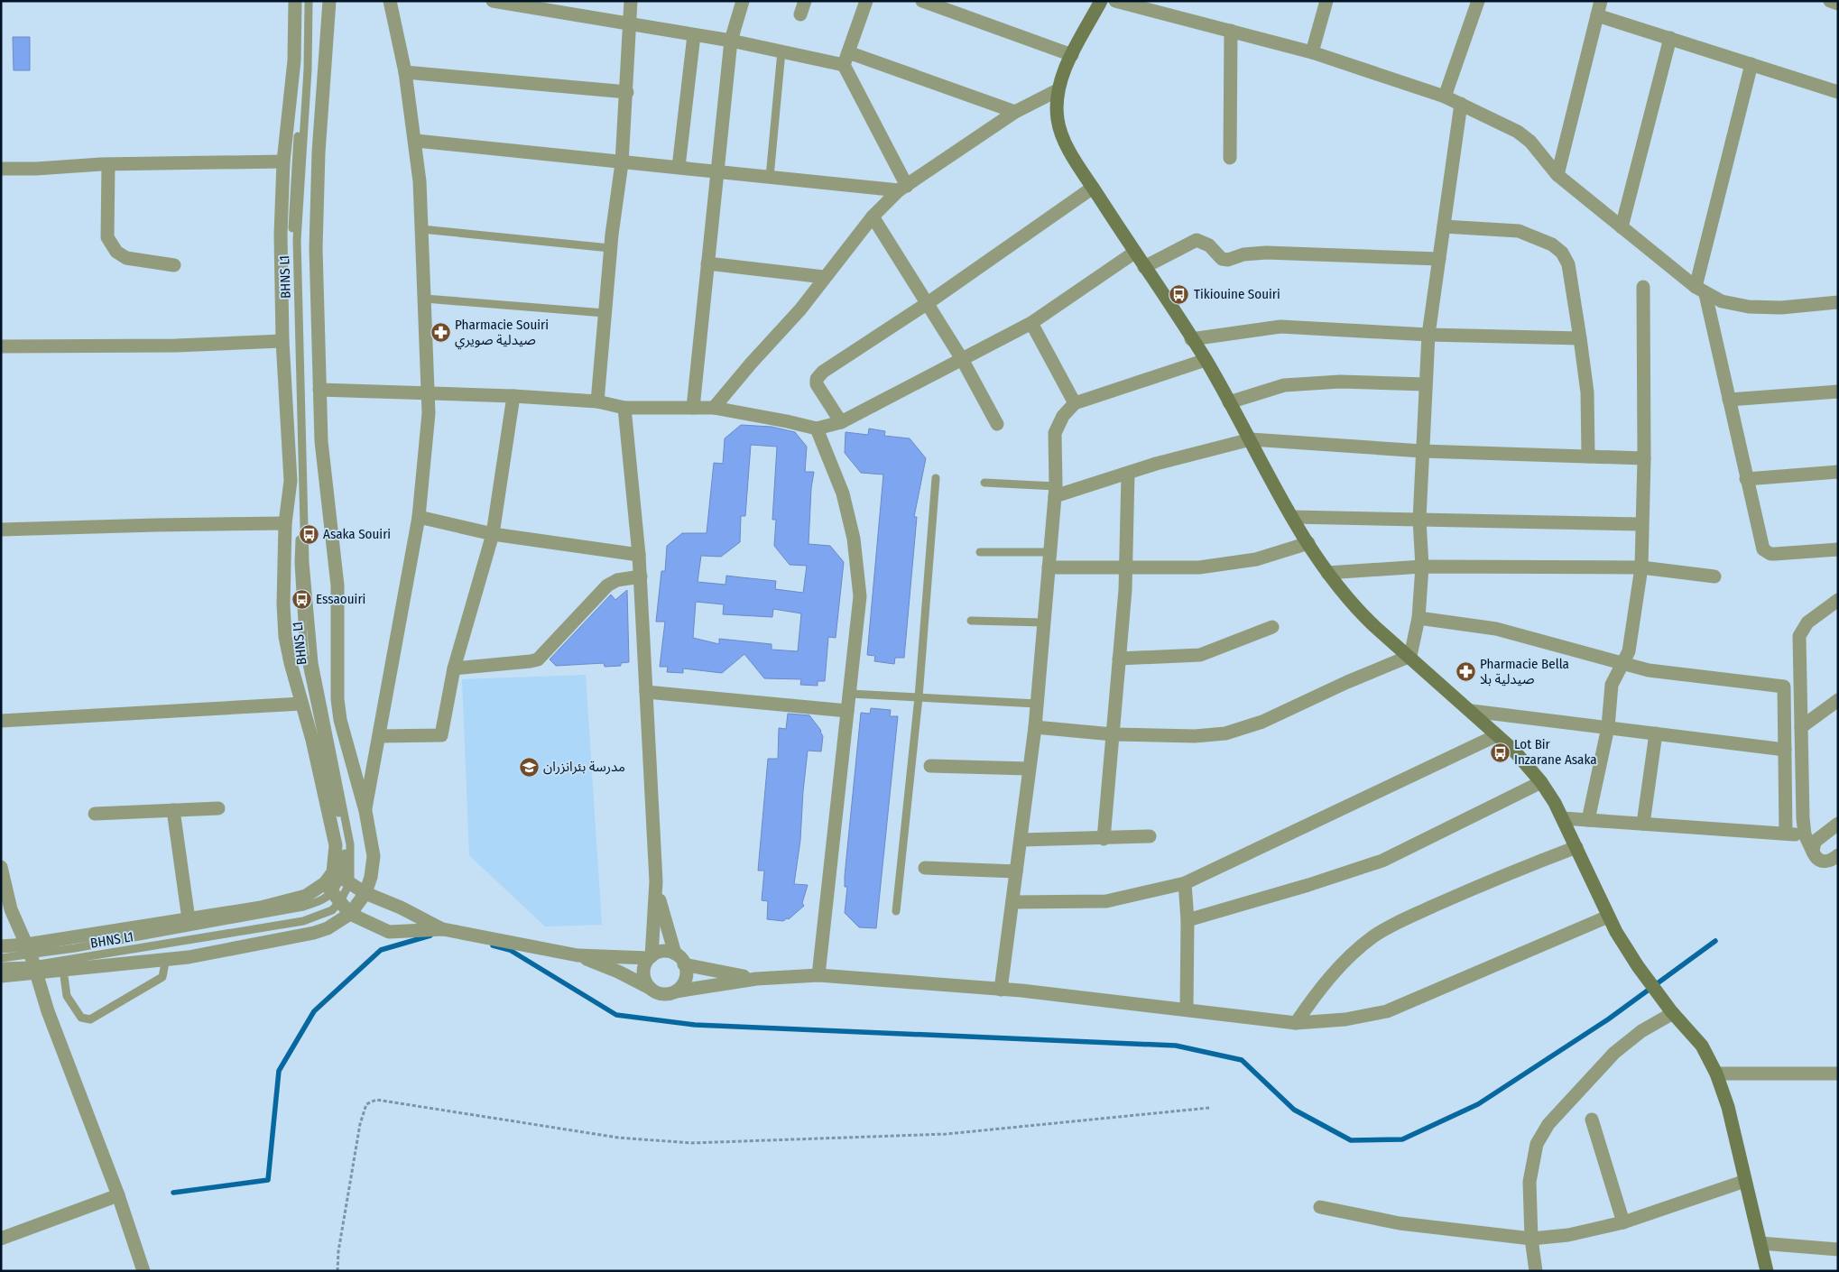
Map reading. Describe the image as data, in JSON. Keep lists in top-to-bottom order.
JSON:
{
  "streets": {
    "lane": ["BHNS L1"]
  },
  "places": {
    "bus stop": [
      "Tikiouine Souiri",
      "Asaka Souiri",
      "Essaouiri",
      "Lot Bir Inzarane Asaka"
    ],
    "pharmacy": ["Pharmacie Souiri صيدلية صويري", "Pharmacie Bella صيدلية بلا"],
    "school or university": ["مدرسة بئرانزران"]
  }
}
